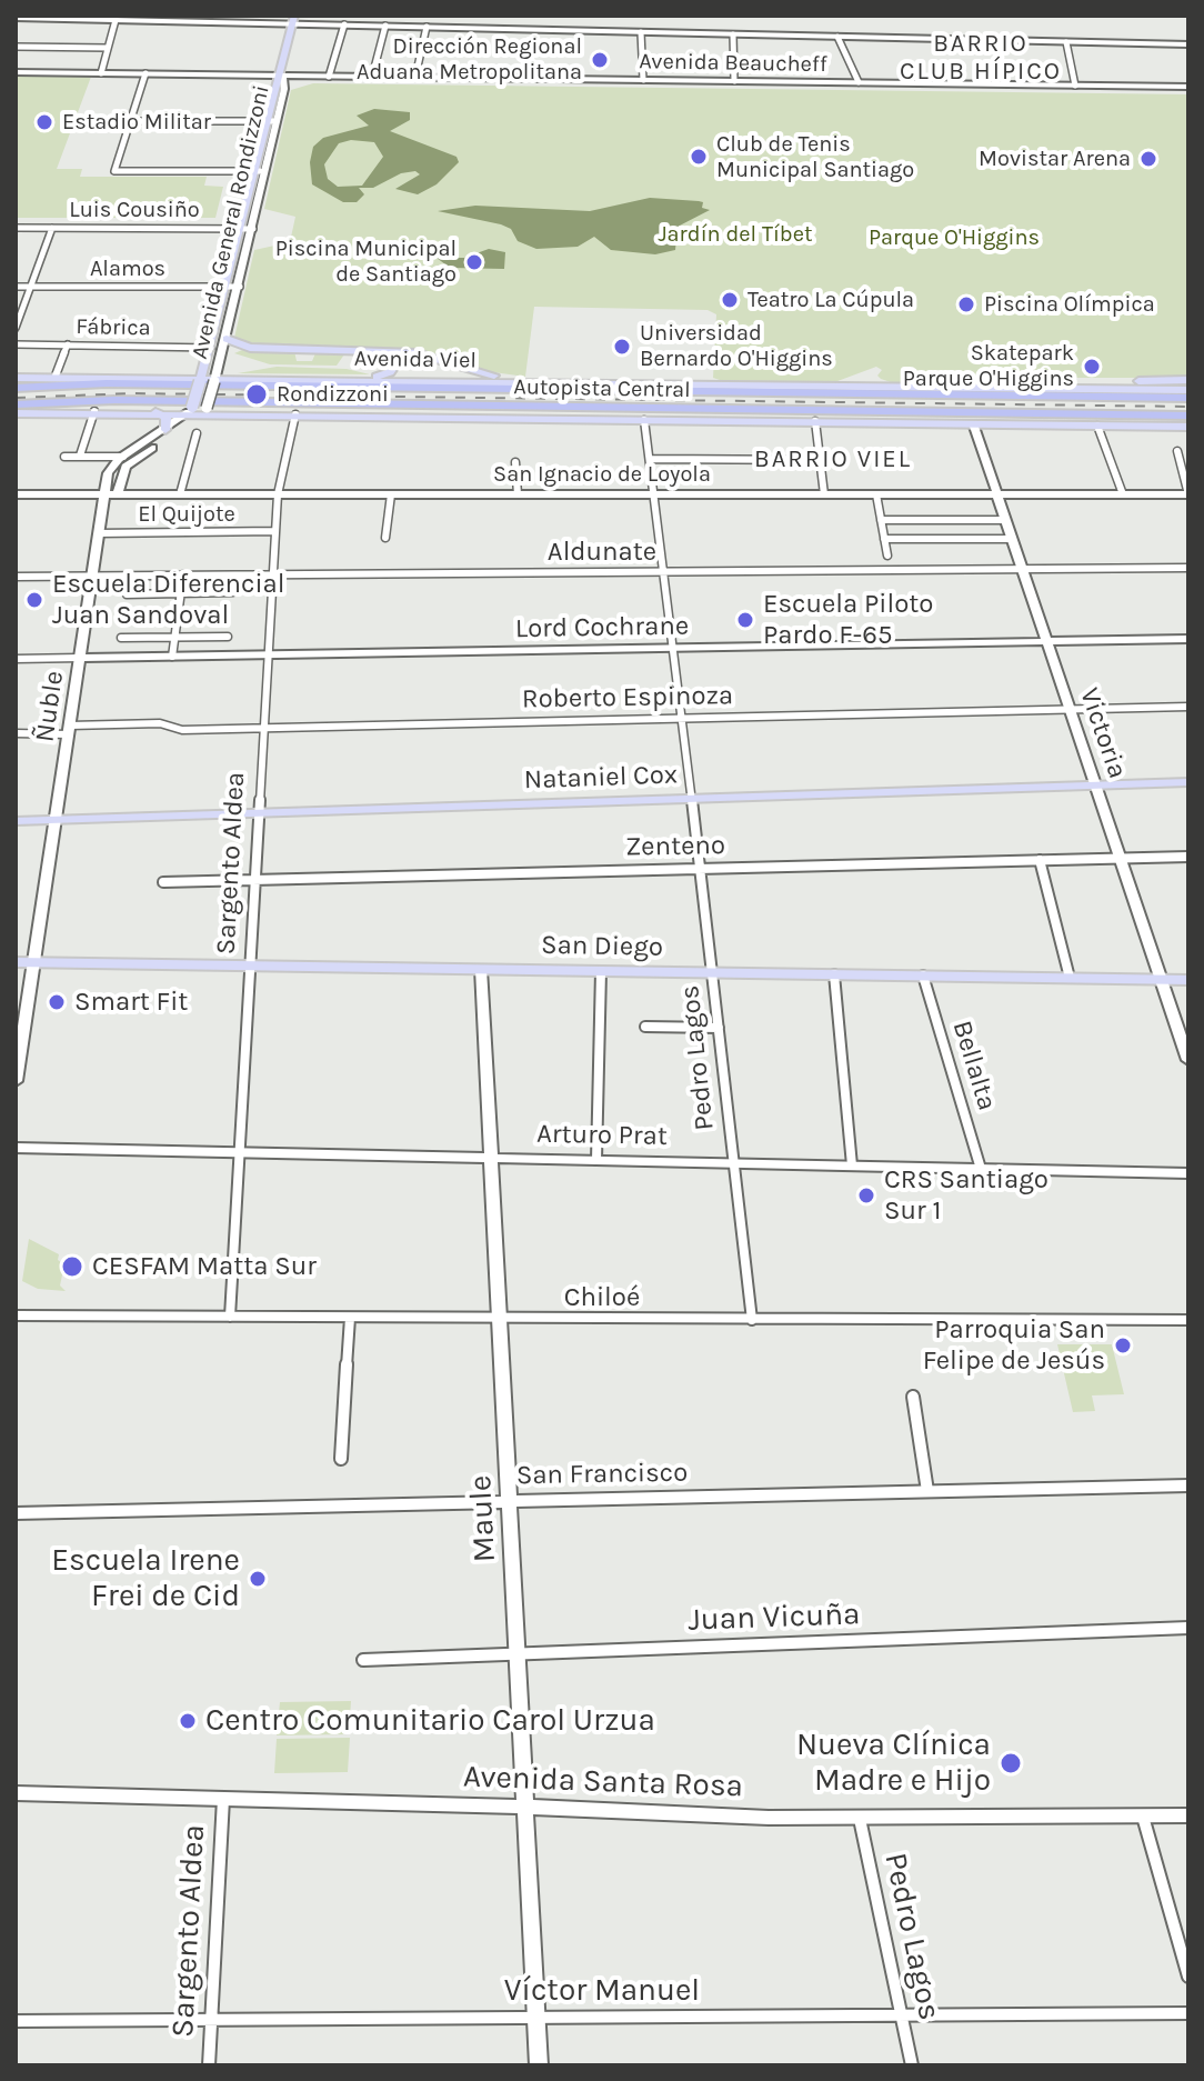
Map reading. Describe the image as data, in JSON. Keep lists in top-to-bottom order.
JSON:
{
  "streets": {
    "highway": ["Autopista Central"],
    "main road": [
      "Avenida Beaucheff",
      "Avenida General Rondizzoni",
      "Avenida Viel",
      "San Ignacio de Loyola",
      "Lord Cochrane",
      "Ñuble",
      "Victoria",
      "Nataniel Cox",
      "San Diego",
      "Arturo Prat",
      "San Francisco",
      "Maule",
      "Avenida Santa Rosa"
    ],
    "street": [
      "Luis Cousiño",
      "Alamos",
      "Fábrica",
      "El Quijote",
      "Aldunate",
      "Roberto Espinoza",
      "Zenteno",
      "Sargento Aldea",
      "Pedro Lagos",
      "Bellalta",
      "Chiloé",
      "Juan Vicuña",
      "Víctor Manuel"
    ]
  },
  "crossings": [
    ["Avenida Beaucheff", "Avenida General Rondizzoni"],
    ["Luis Cousiño", "Avenida General Rondizzoni"],
    ["Avenida General Rondizzoni", "Alamos"],
    ["Avenida General Rondizzoni", "Fábrica"],
    ["Avenida General Rondizzoni", "Avenida Viel"],
    ["Avenida Viel", "Autopista Central"],
    ["San Ignacio de Loyola", "Ñuble"],
    ["San Ignacio de Loyola", "Victoria"],
    ["San Ignacio de Loyola", "Sargento Aldea"],
    ["San Ignacio de Loyola", "Pedro Lagos"],
    ["El Quijote", "Ñuble"],
    ["El Quijote", "Sargento Aldea"],
    ["Aldunate", "Ñuble"],
    ["Aldunate", "Victoria"],
    ["Aldunate", "Sargento Aldea"],
    ["Aldunate", "Pedro Lagos"],
    ["Lord Cochrane", "Ñuble"],
    ["Lord Cochrane", "Victoria"],
    ["Lord Cochrane", "Sargento Aldea"],
    ["Lord Cochrane", "Pedro Lagos"],
    ["Roberto Espinoza", "Ñuble"],
    ["Roberto Espinoza", "Victoria"],
    ["Roberto Espinoza", "Sargento Aldea"],
    ["Roberto Espinoza", "Pedro Lagos"],
    ["Ñuble", "Nataniel Cox"],
    ["Ñuble", "San Diego"],
    ["Victoria", "Nataniel Cox"],
    ["Victoria", "Zenteno"],
    ["Victoria", "San Diego"],
    ["Nataniel Cox", "Sargento Aldea"],
    ["Nataniel Cox", "Pedro Lagos"],
    ["Zenteno", "Sargento Aldea"],
    ["Zenteno", "Pedro Lagos"],
    ["Sargento Aldea", "San Diego"],
    ["Sargento Aldea", "Arturo Prat"],
    ["Sargento Aldea", "Chiloé"],
    ["Sargento Aldea", "Avenida Santa Rosa"],
    ["Sargento Aldea", "Víctor Manuel"],
    ["San Diego", "Pedro Lagos"],
    ["San Diego", "Bellalta"],
    ["San Diego", "Maule"],
    ["Pedro Lagos", "Arturo Prat"],
    ["Pedro Lagos", "Chiloé"],
    ["Pedro Lagos", "Avenida Santa Rosa"],
    ["Pedro Lagos", "Víctor Manuel"],
    ["Bellalta", "Arturo Prat"],
    ["Arturo Prat", "Maule"],
    ["Chiloé", "Maule"],
    ["San Francisco", "Maule"],
    ["Maule", "Juan Vicuña"],
    ["Maule", "Avenida Santa Rosa"],
    ["Maule", "Víctor Manuel"]
  ],
  "districts": ["BARRIO CLUB HÍPICO", "BARRIO VIEL"],
  "parks": ["Jardín del Tíbet", "Parque O'Higgins"],
  "places": [
    "Dirección Regional Aduana Metropolitana",
    "Estadio Militar",
    "Club de Tenis Municipal Santiago",
    "Movistar Arena",
    "Piscina Municipal de Santiago",
    "Teatro La Cúpula",
    "Piscina Olímpica",
    "Universidad Bernardo O'Higgins",
    "Skatepark Parque O'Higgins",
    "Rondizzoni",
    "Escuela Diferencial Juan Sandoval",
    "Escuela Piloto Pardo F-65",
    "Smart Fit",
    "CRS Santiago Sur 1",
    "CESFAM Matta Sur",
    "Parroquia San Felipe de Jesús",
    "Escuela Irene Frei de Cid",
    "Centro Comunitario Carol Urzua",
    "Nueva Clínica Madre e Hijo"
  ]
}
